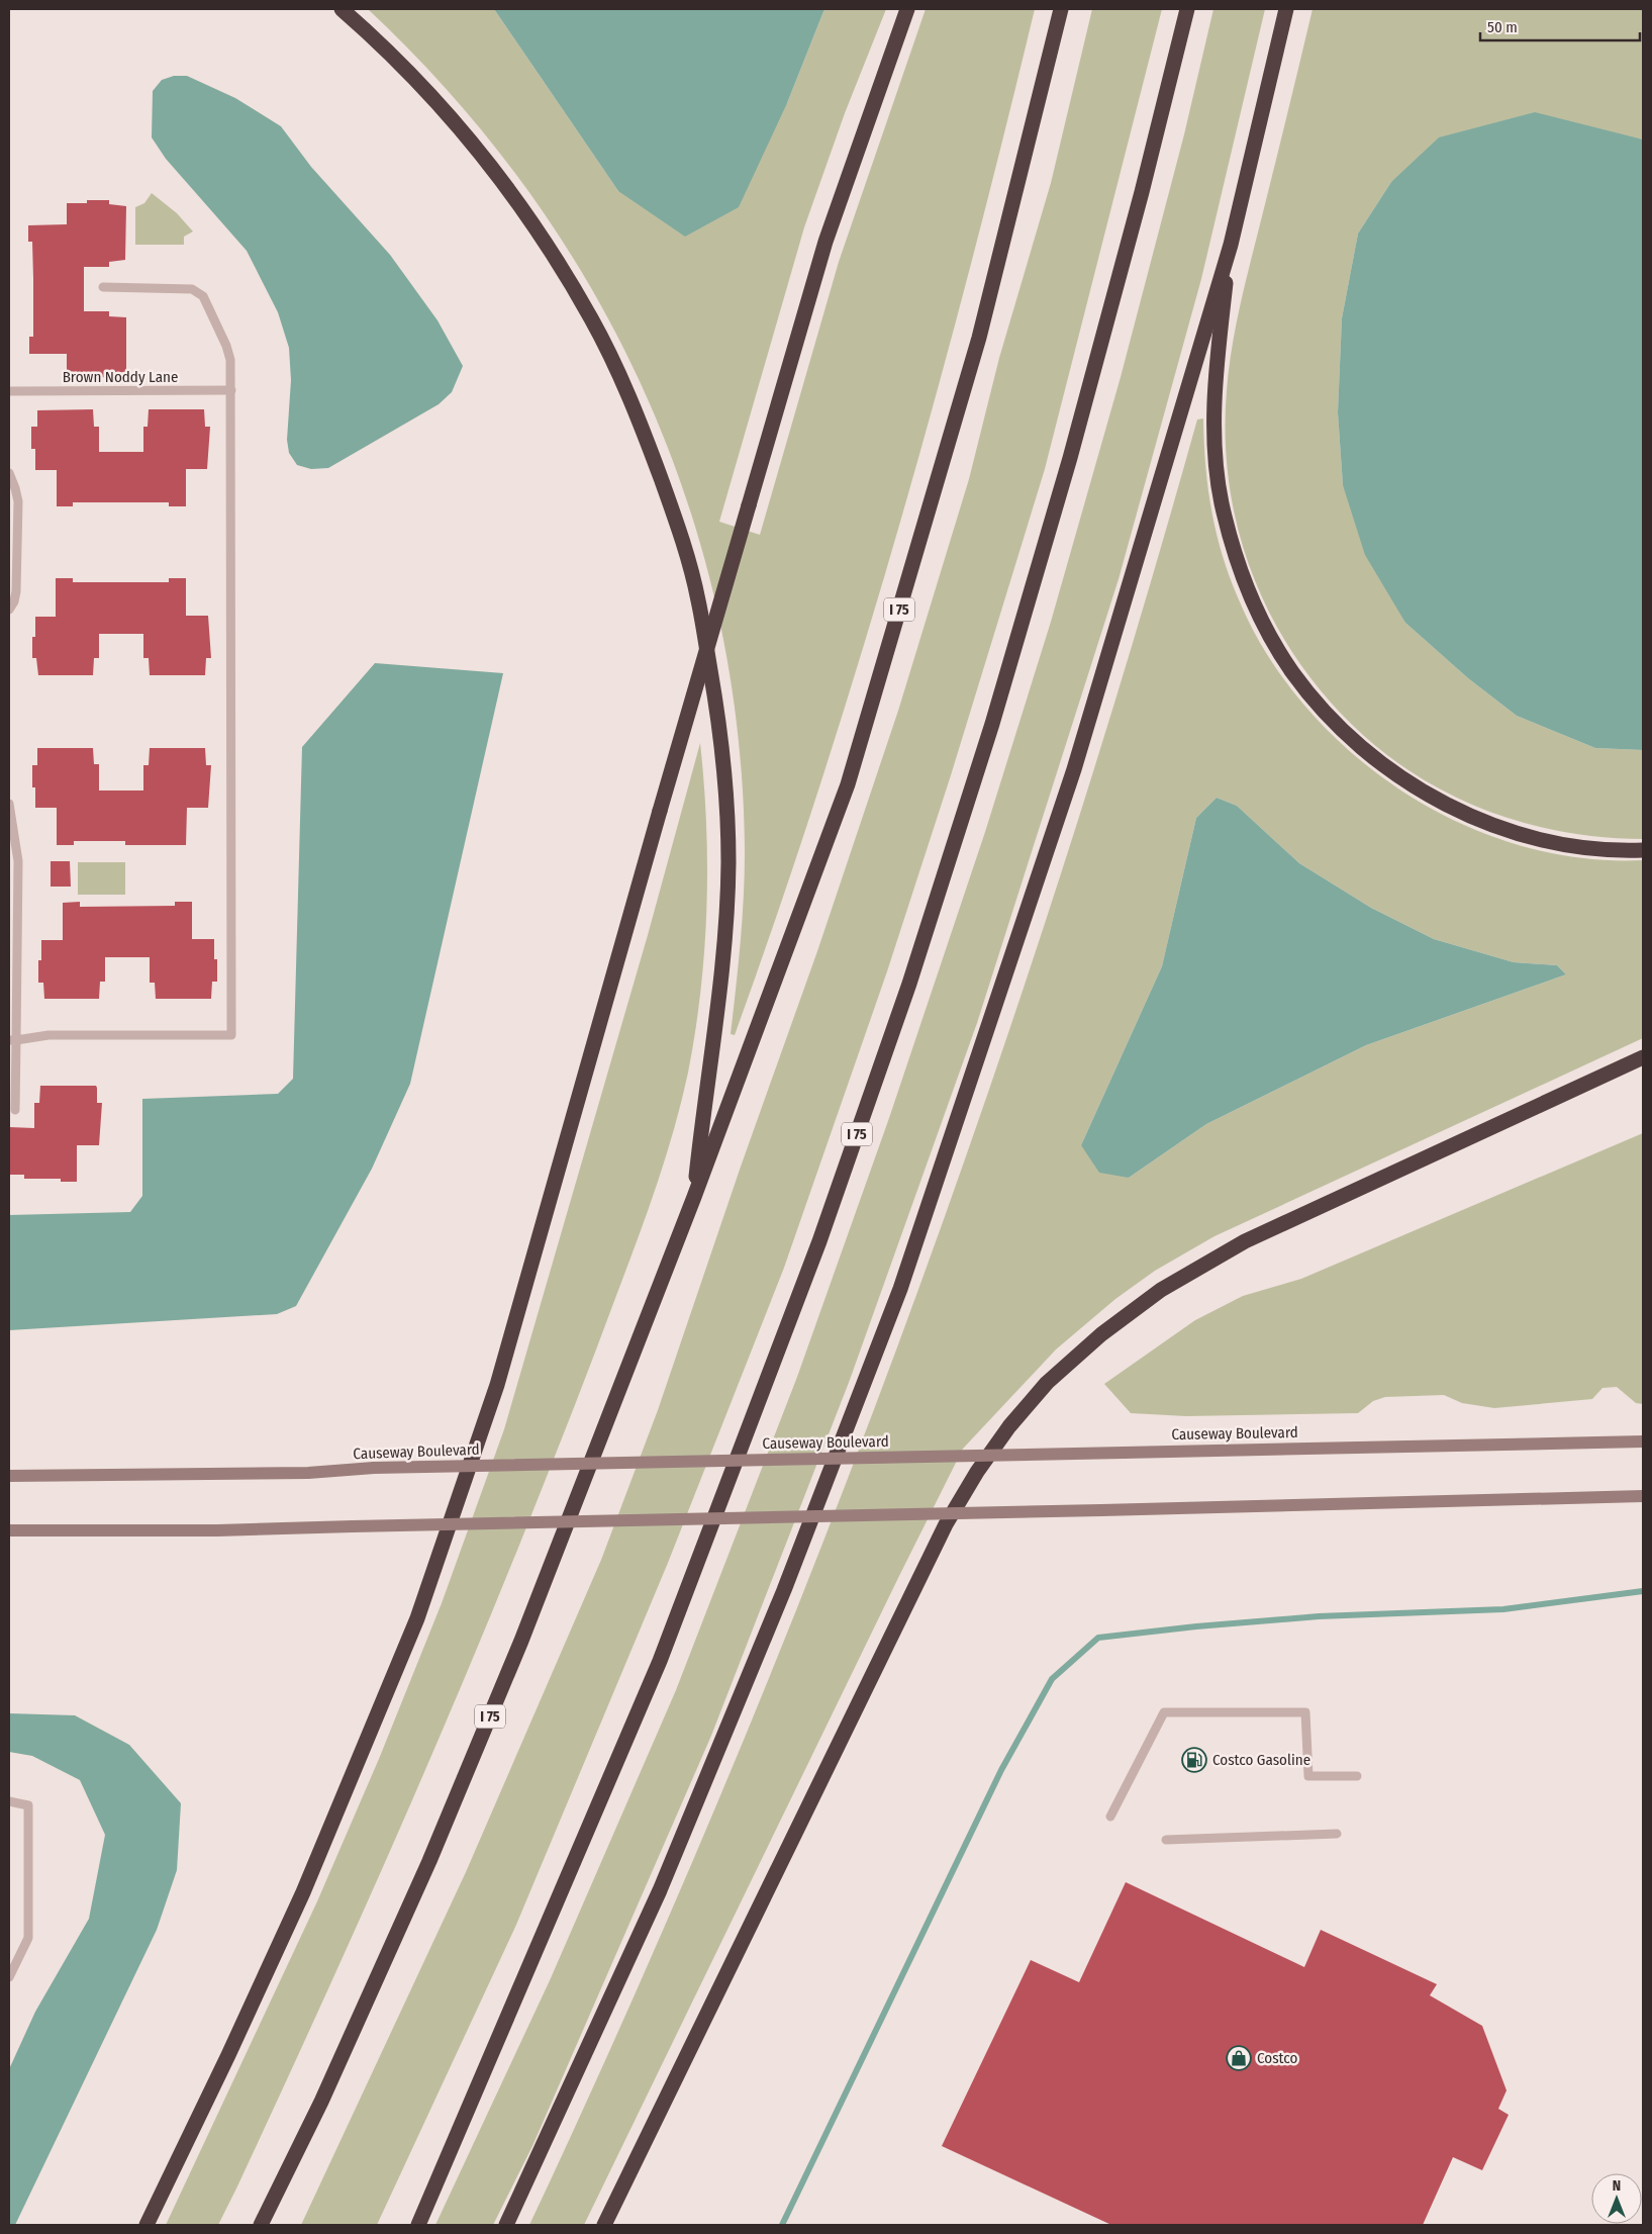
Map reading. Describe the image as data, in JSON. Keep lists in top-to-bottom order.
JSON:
{
  "streets": {
    "highway": ["I 75"],
    "main road": ["Causeway Boulevard"],
    "lane": ["Brown Noddy Lane"]
  },
  "places": {
    "fuel station": ["Costco Gasoline"],
    "shop": ["Costco"]
  },
  "scale_bar": "50 m",
  "north": "top"
}
